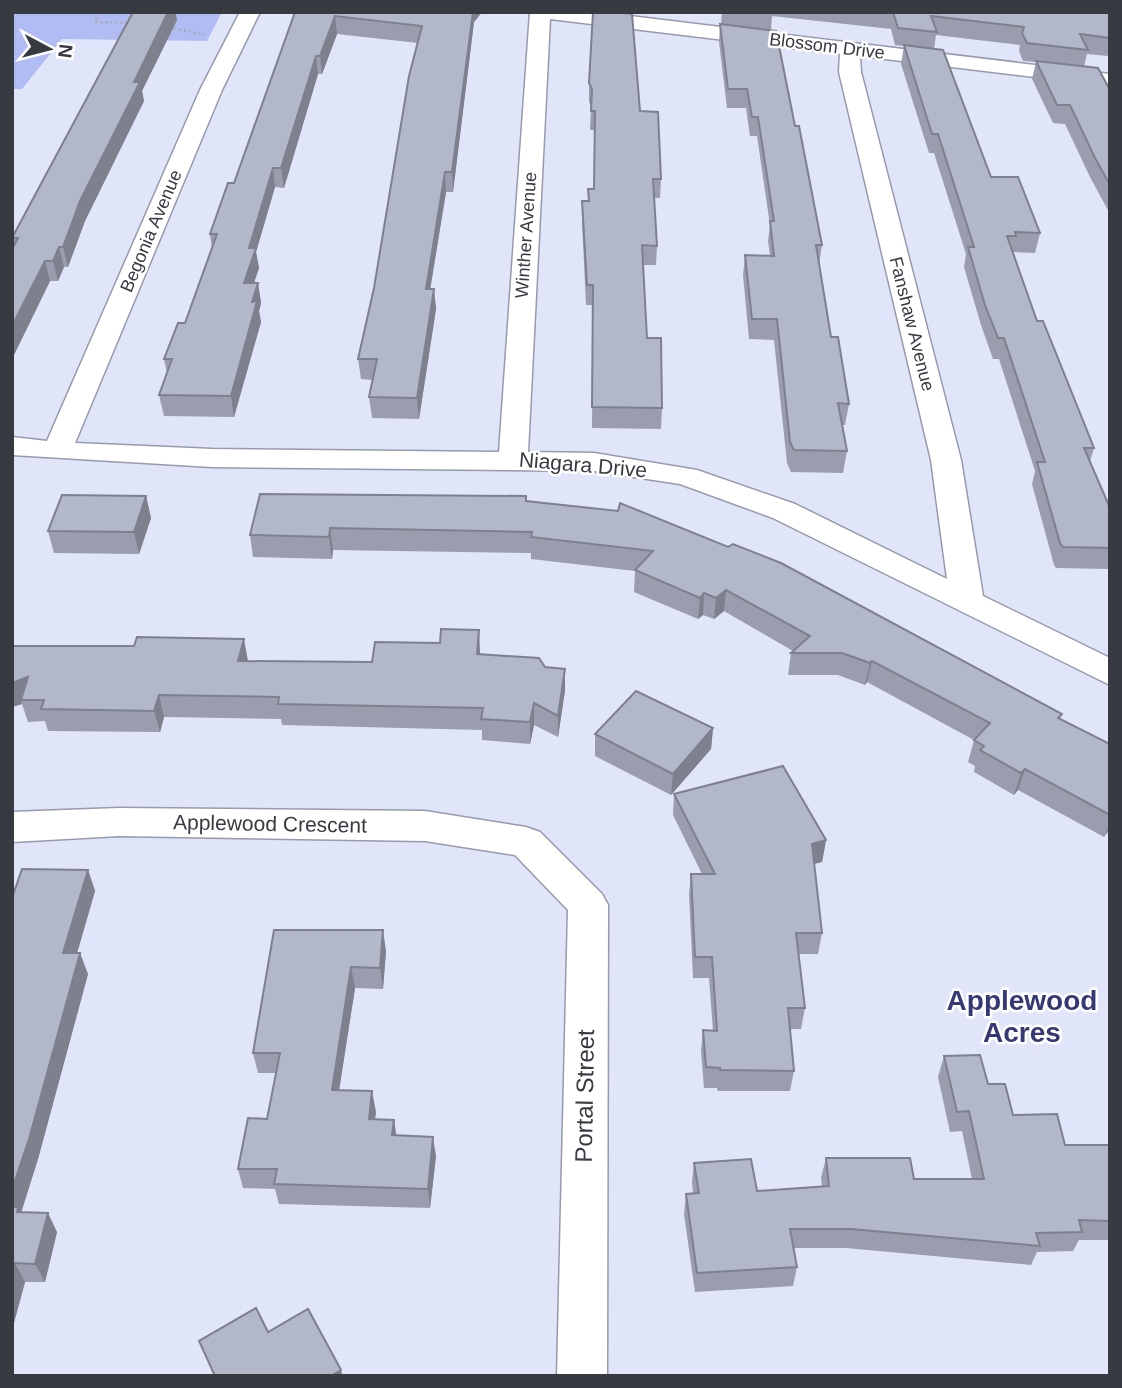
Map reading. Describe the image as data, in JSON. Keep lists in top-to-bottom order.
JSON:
{
  "streets": {
    "street": [
      "Blossom Drive",
      "Begonia Avenue",
      "Winther Avenue",
      "Fanshaw Avenue",
      "Niagara Drive",
      "Applewood Crescent",
      "Portal Street"
    ]
  },
  "crossings": [
    ["Blossom Drive", "Winther Avenue"],
    ["Blossom Drive", "Fanshaw Avenue"],
    ["Begonia Avenue", "Niagara Drive"],
    ["Winther Avenue", "Niagara Drive"],
    ["Fanshaw Avenue", "Niagara Drive"],
    ["Applewood Crescent", "Portal Street"]
  ],
  "districts": ["Applewood Acres"],
  "north": "right"
}
